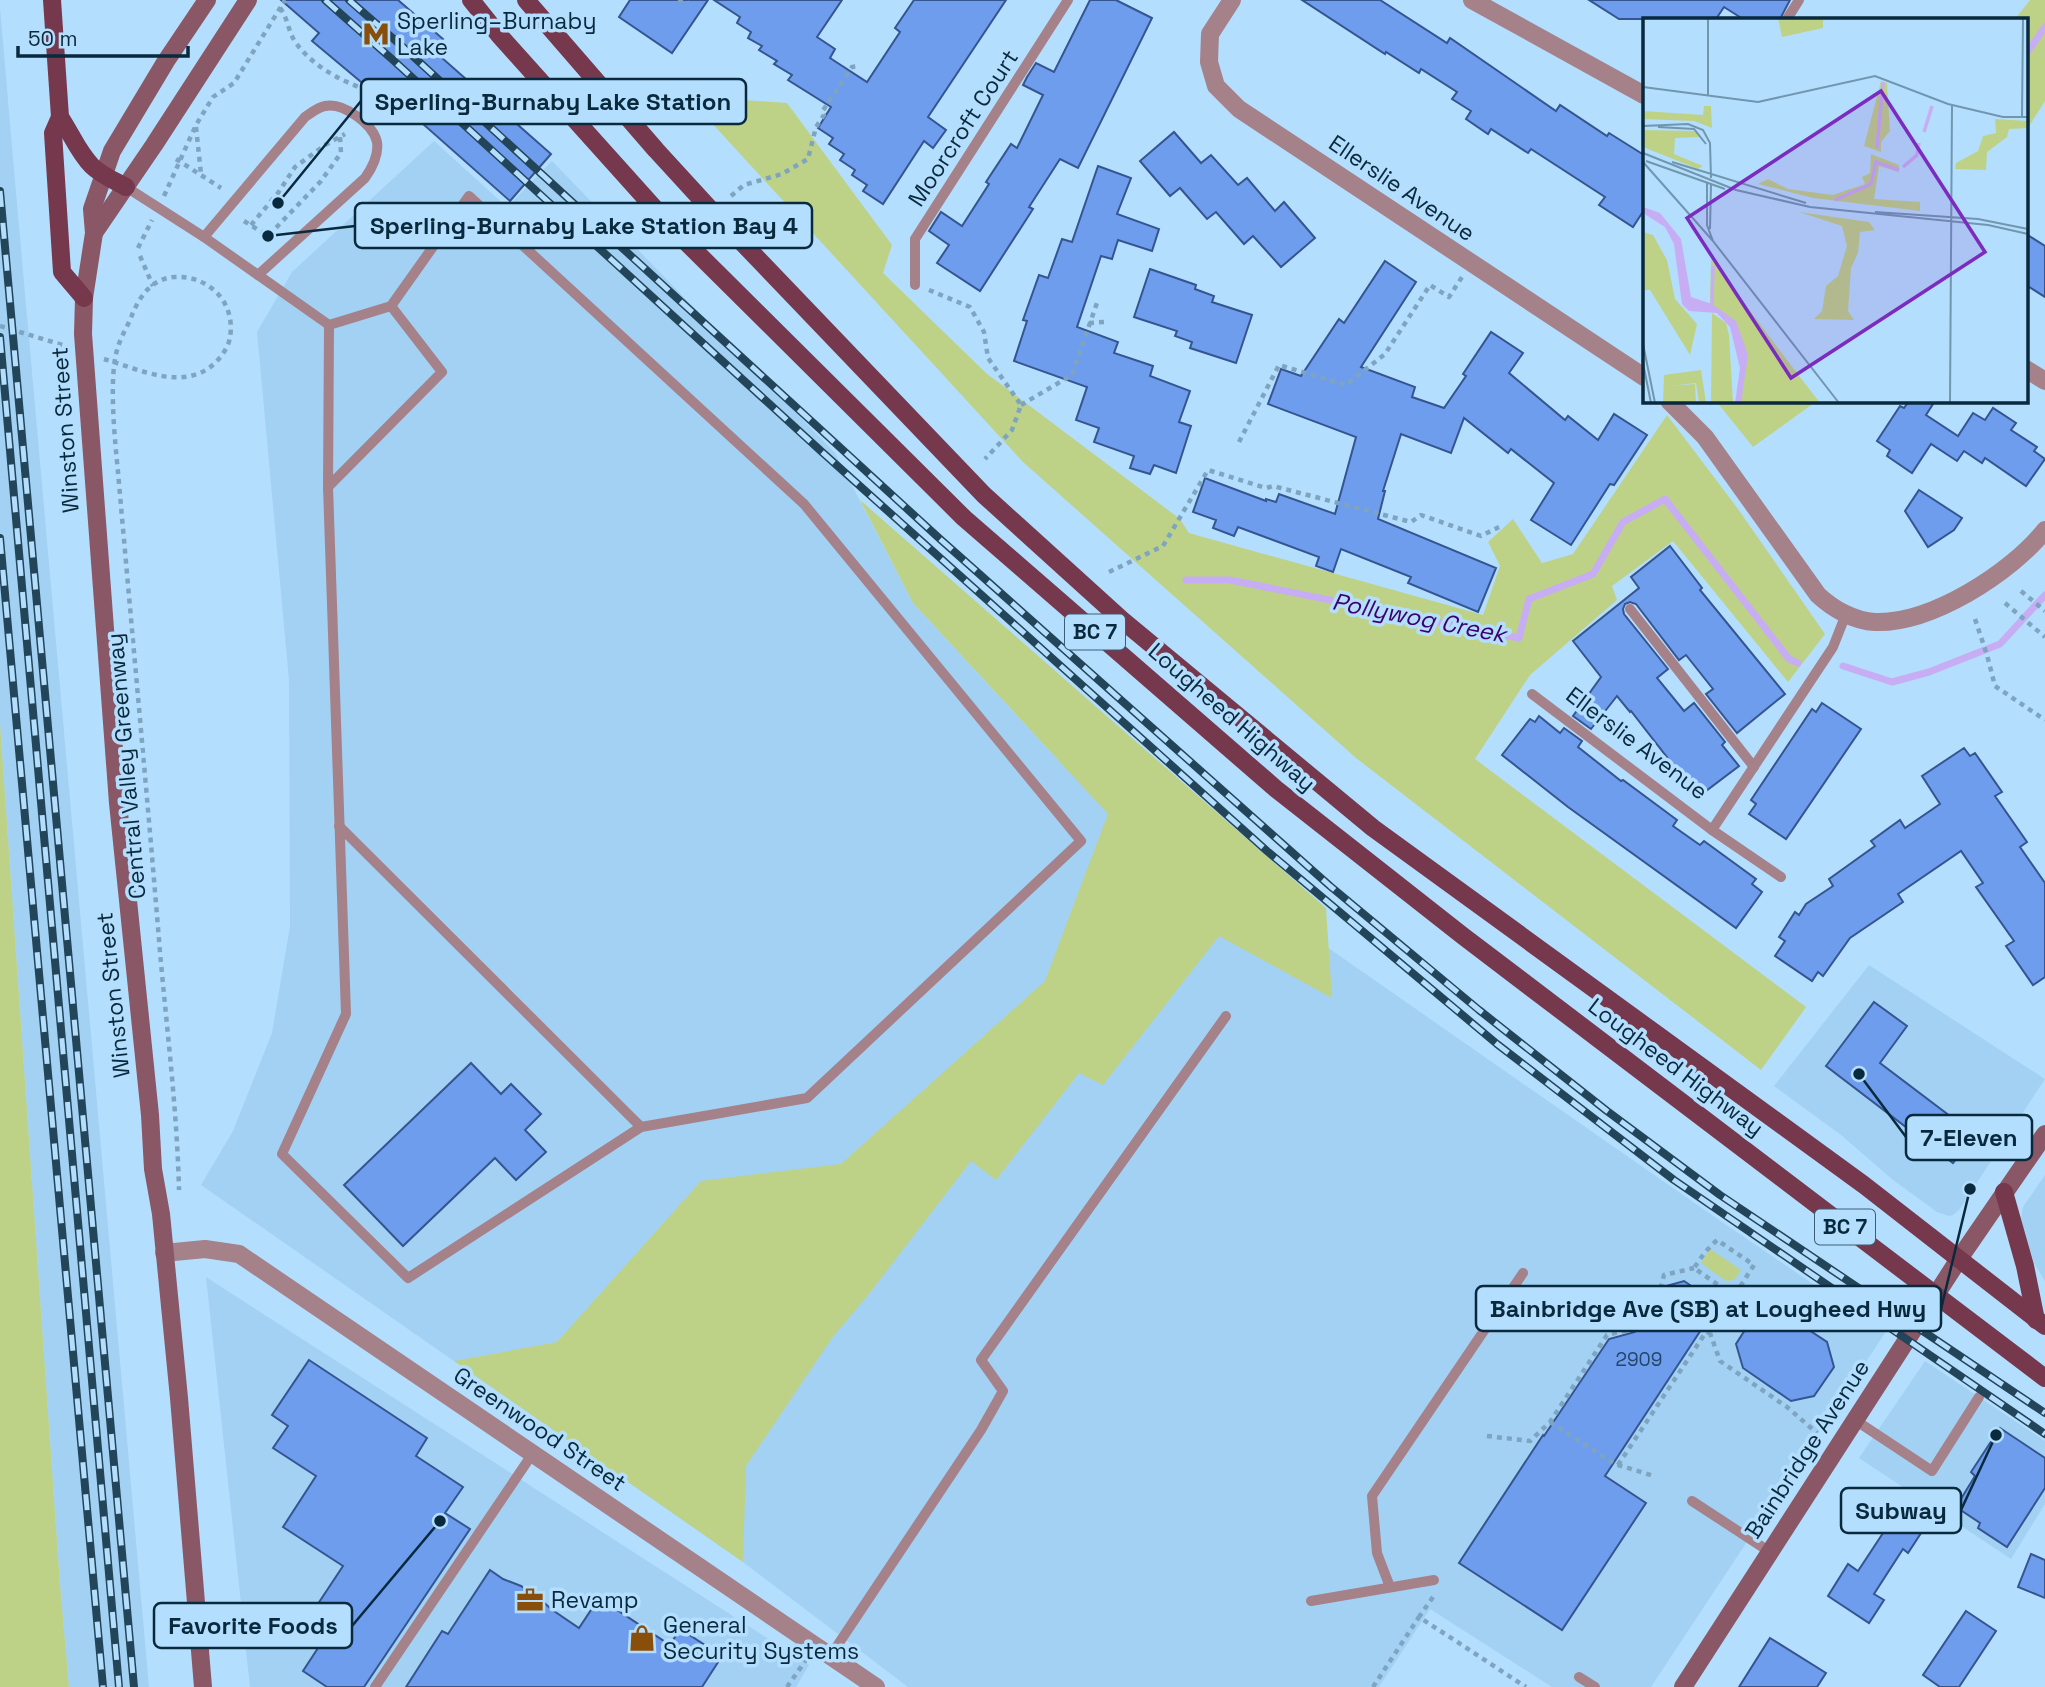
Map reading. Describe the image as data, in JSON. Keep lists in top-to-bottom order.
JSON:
{
  "streets": {
    "main road": ["BC 7", "Lougheed Highway"],
    "street": [
      "Ellerslie Avenue",
      "Winston Street",
      "Greenwood Street",
      "Bainbridge Avenue"
    ],
    "lane": ["Moorcroft Court"],
    "path": ["Central Valley Greenway"]
  },
  "crossings": [
    ["Winston Street", "Greenwood Street"],
    ["Lougheed Highway", "Bainbridge Avenue"]
  ],
  "water": ["Pollywog Creek"],
  "places": {
    "metro station": ["Sperling–Burnaby Lake"],
    "other": [
      "Sperling-Burnaby Lake Station",
      "Sperling-Burnaby Lake Station Bay 4",
      "7-Eleven",
      "Bainbridge Ave (SB) at Lougheed Hwy",
      "Subway",
      "Favorite Foods"
    ],
    "office": ["Revamp"],
    "shop": ["General Security Systems"]
  },
  "house_numbers": ["2909"],
  "scale_bar": "50 m"
}
